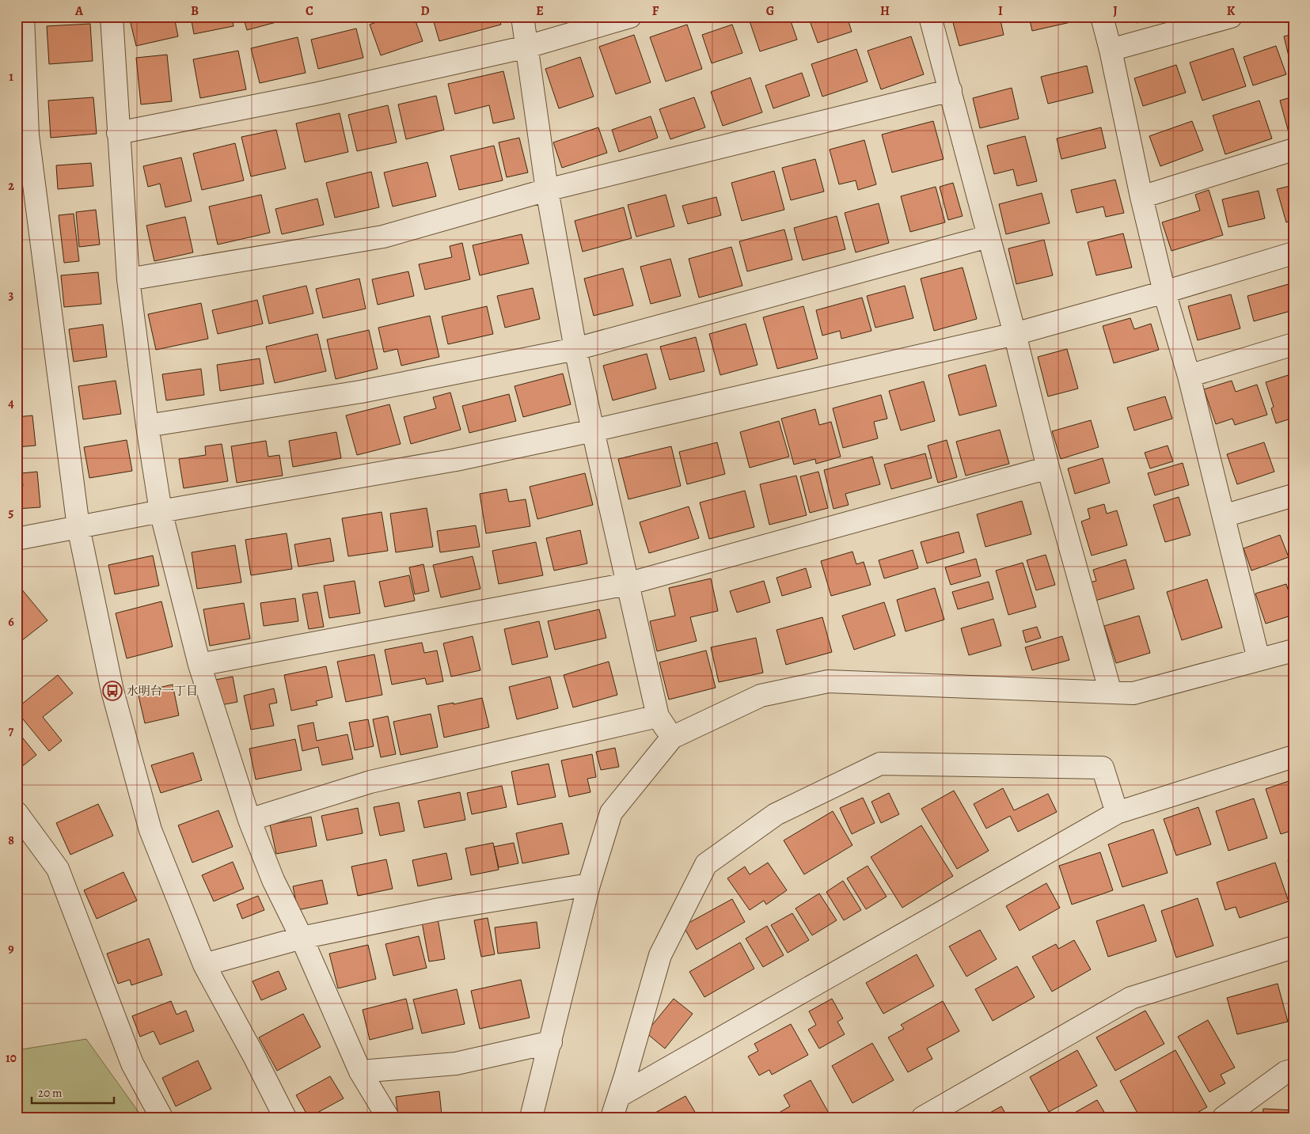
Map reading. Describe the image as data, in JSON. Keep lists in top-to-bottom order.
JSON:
{
  "places": {
    "bus stop": ["水明台一丁目"]
  },
  "scale_bar": "20 m",
  "grid": {
    "columns": [
      "A",
      "B",
      "C",
      "D",
      "E",
      "F",
      "G",
      "H",
      "I",
      "J",
      "K"
    ],
    "rows": [
      "1",
      "2",
      "3",
      "4",
      "5",
      "6",
      "7",
      "8",
      "9",
      "10"
    ]
  }
}
